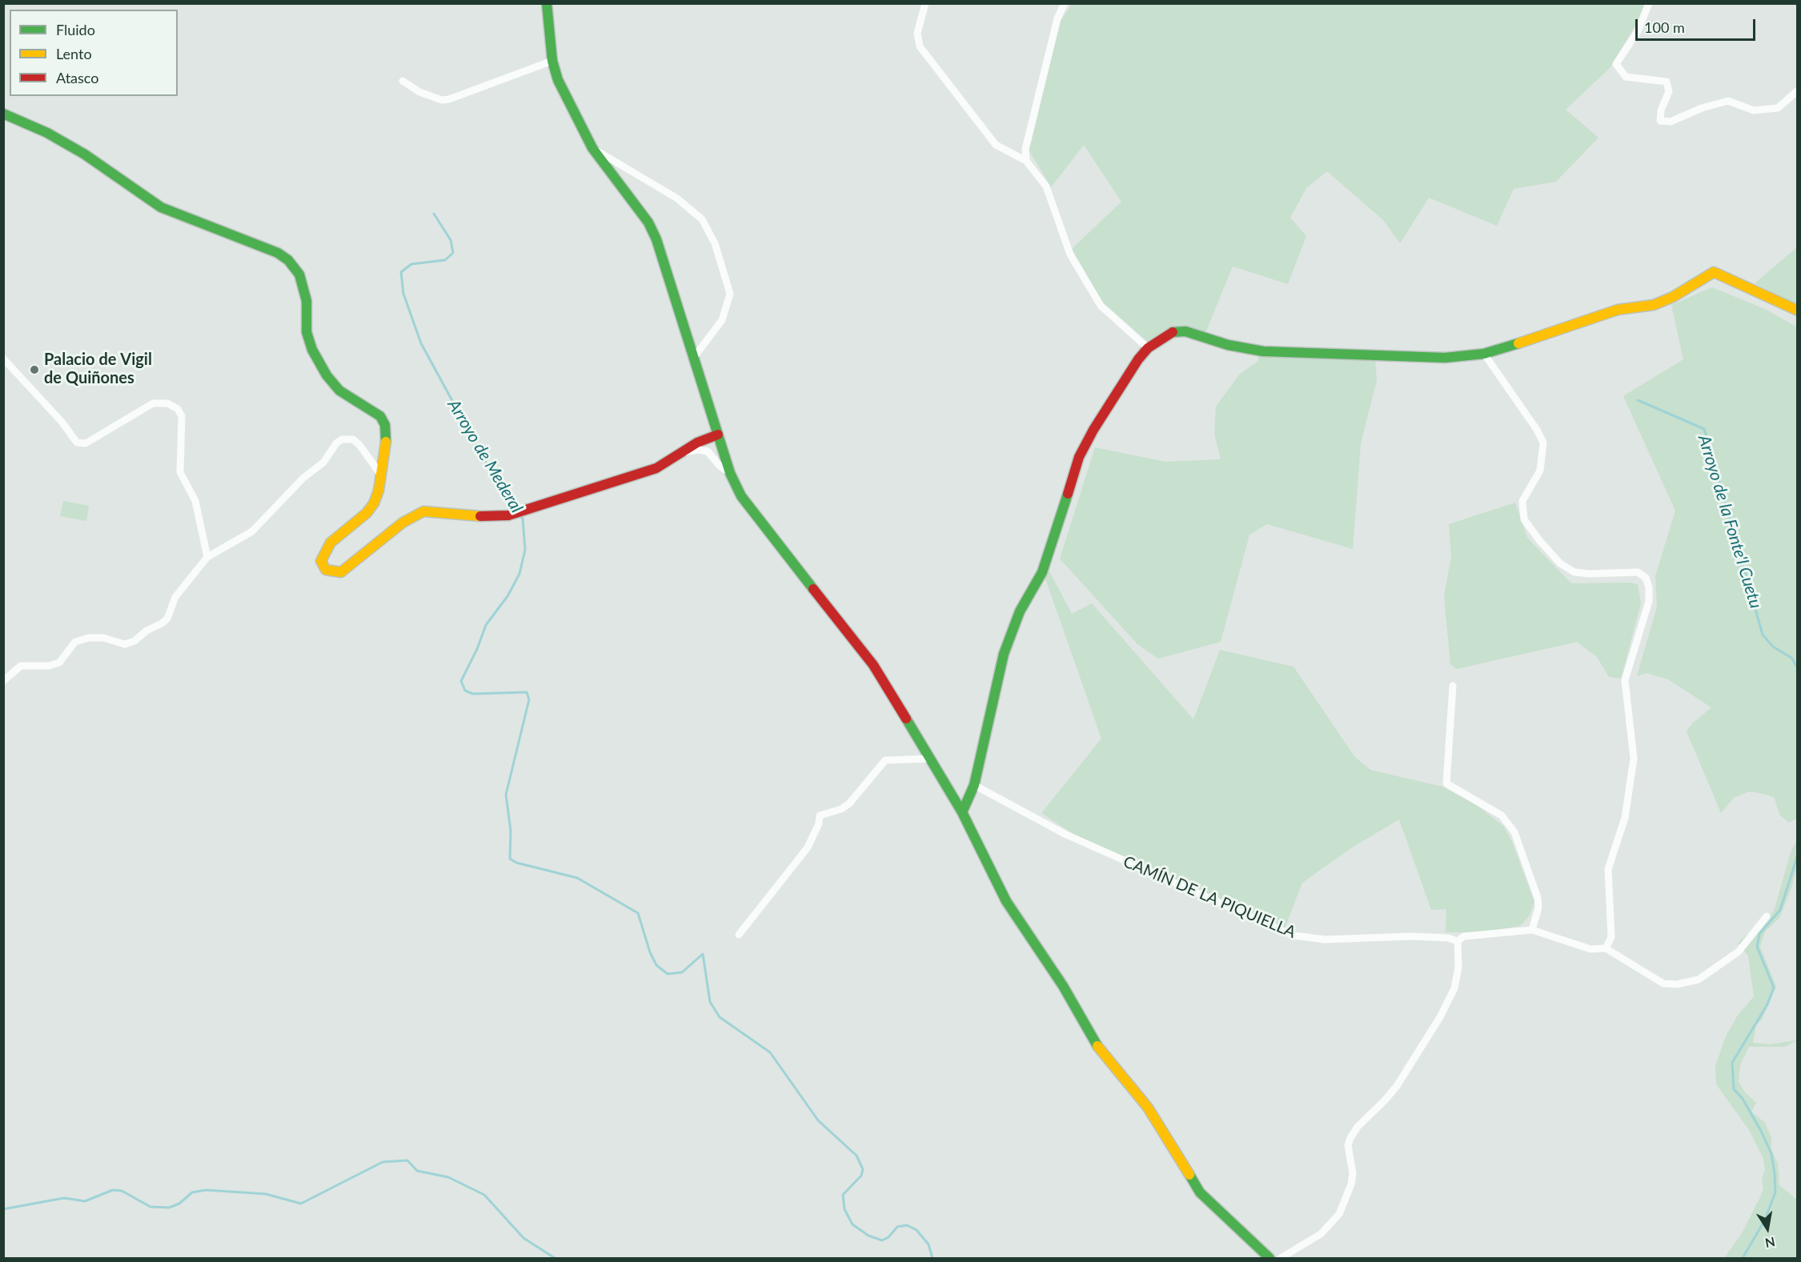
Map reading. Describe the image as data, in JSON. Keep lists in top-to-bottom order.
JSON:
{
  "streets": {
    "street": ["CAMÍN DE LA PIQUIELLA"]
  },
  "water": ["Arroyo de Mederal", "Arroyo de la Fonte'l Cuetu"],
  "places": ["Palacio de Vigil de Quiñones"],
  "legend": ["Fluido", "Lento", "Atasco"],
  "scale_bar": "100 m",
  "north": "bottom"
}
